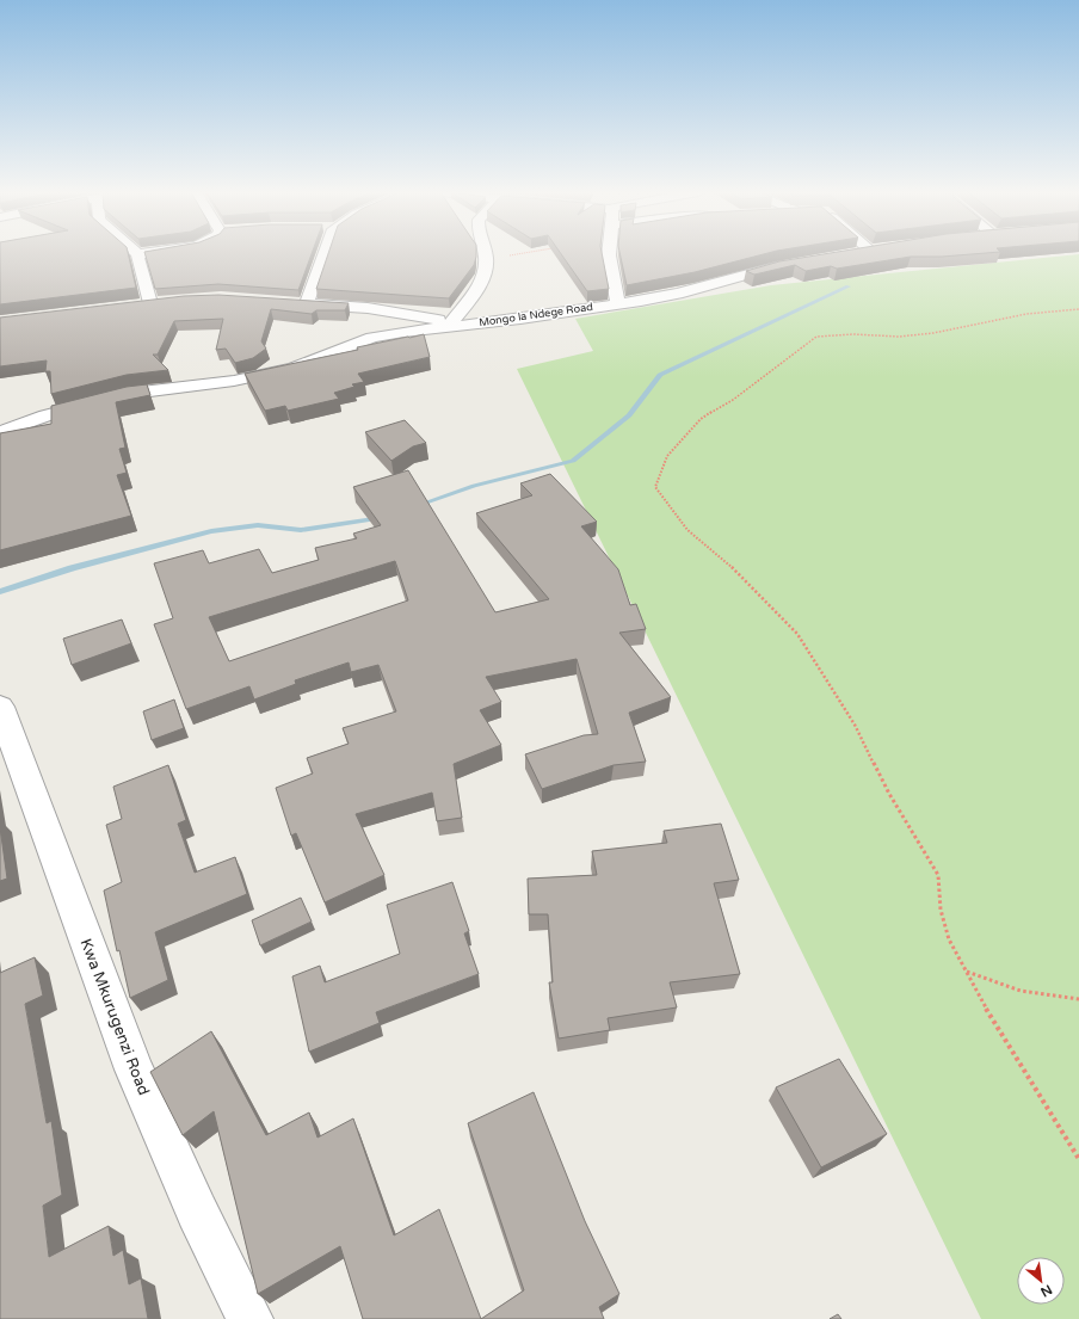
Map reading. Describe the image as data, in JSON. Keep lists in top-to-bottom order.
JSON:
{
  "streets": {
    "street": ["Mongo la Ndege Road", "Kwa Mkurugenzi Road"]
  },
  "north": "bottom right"
}
